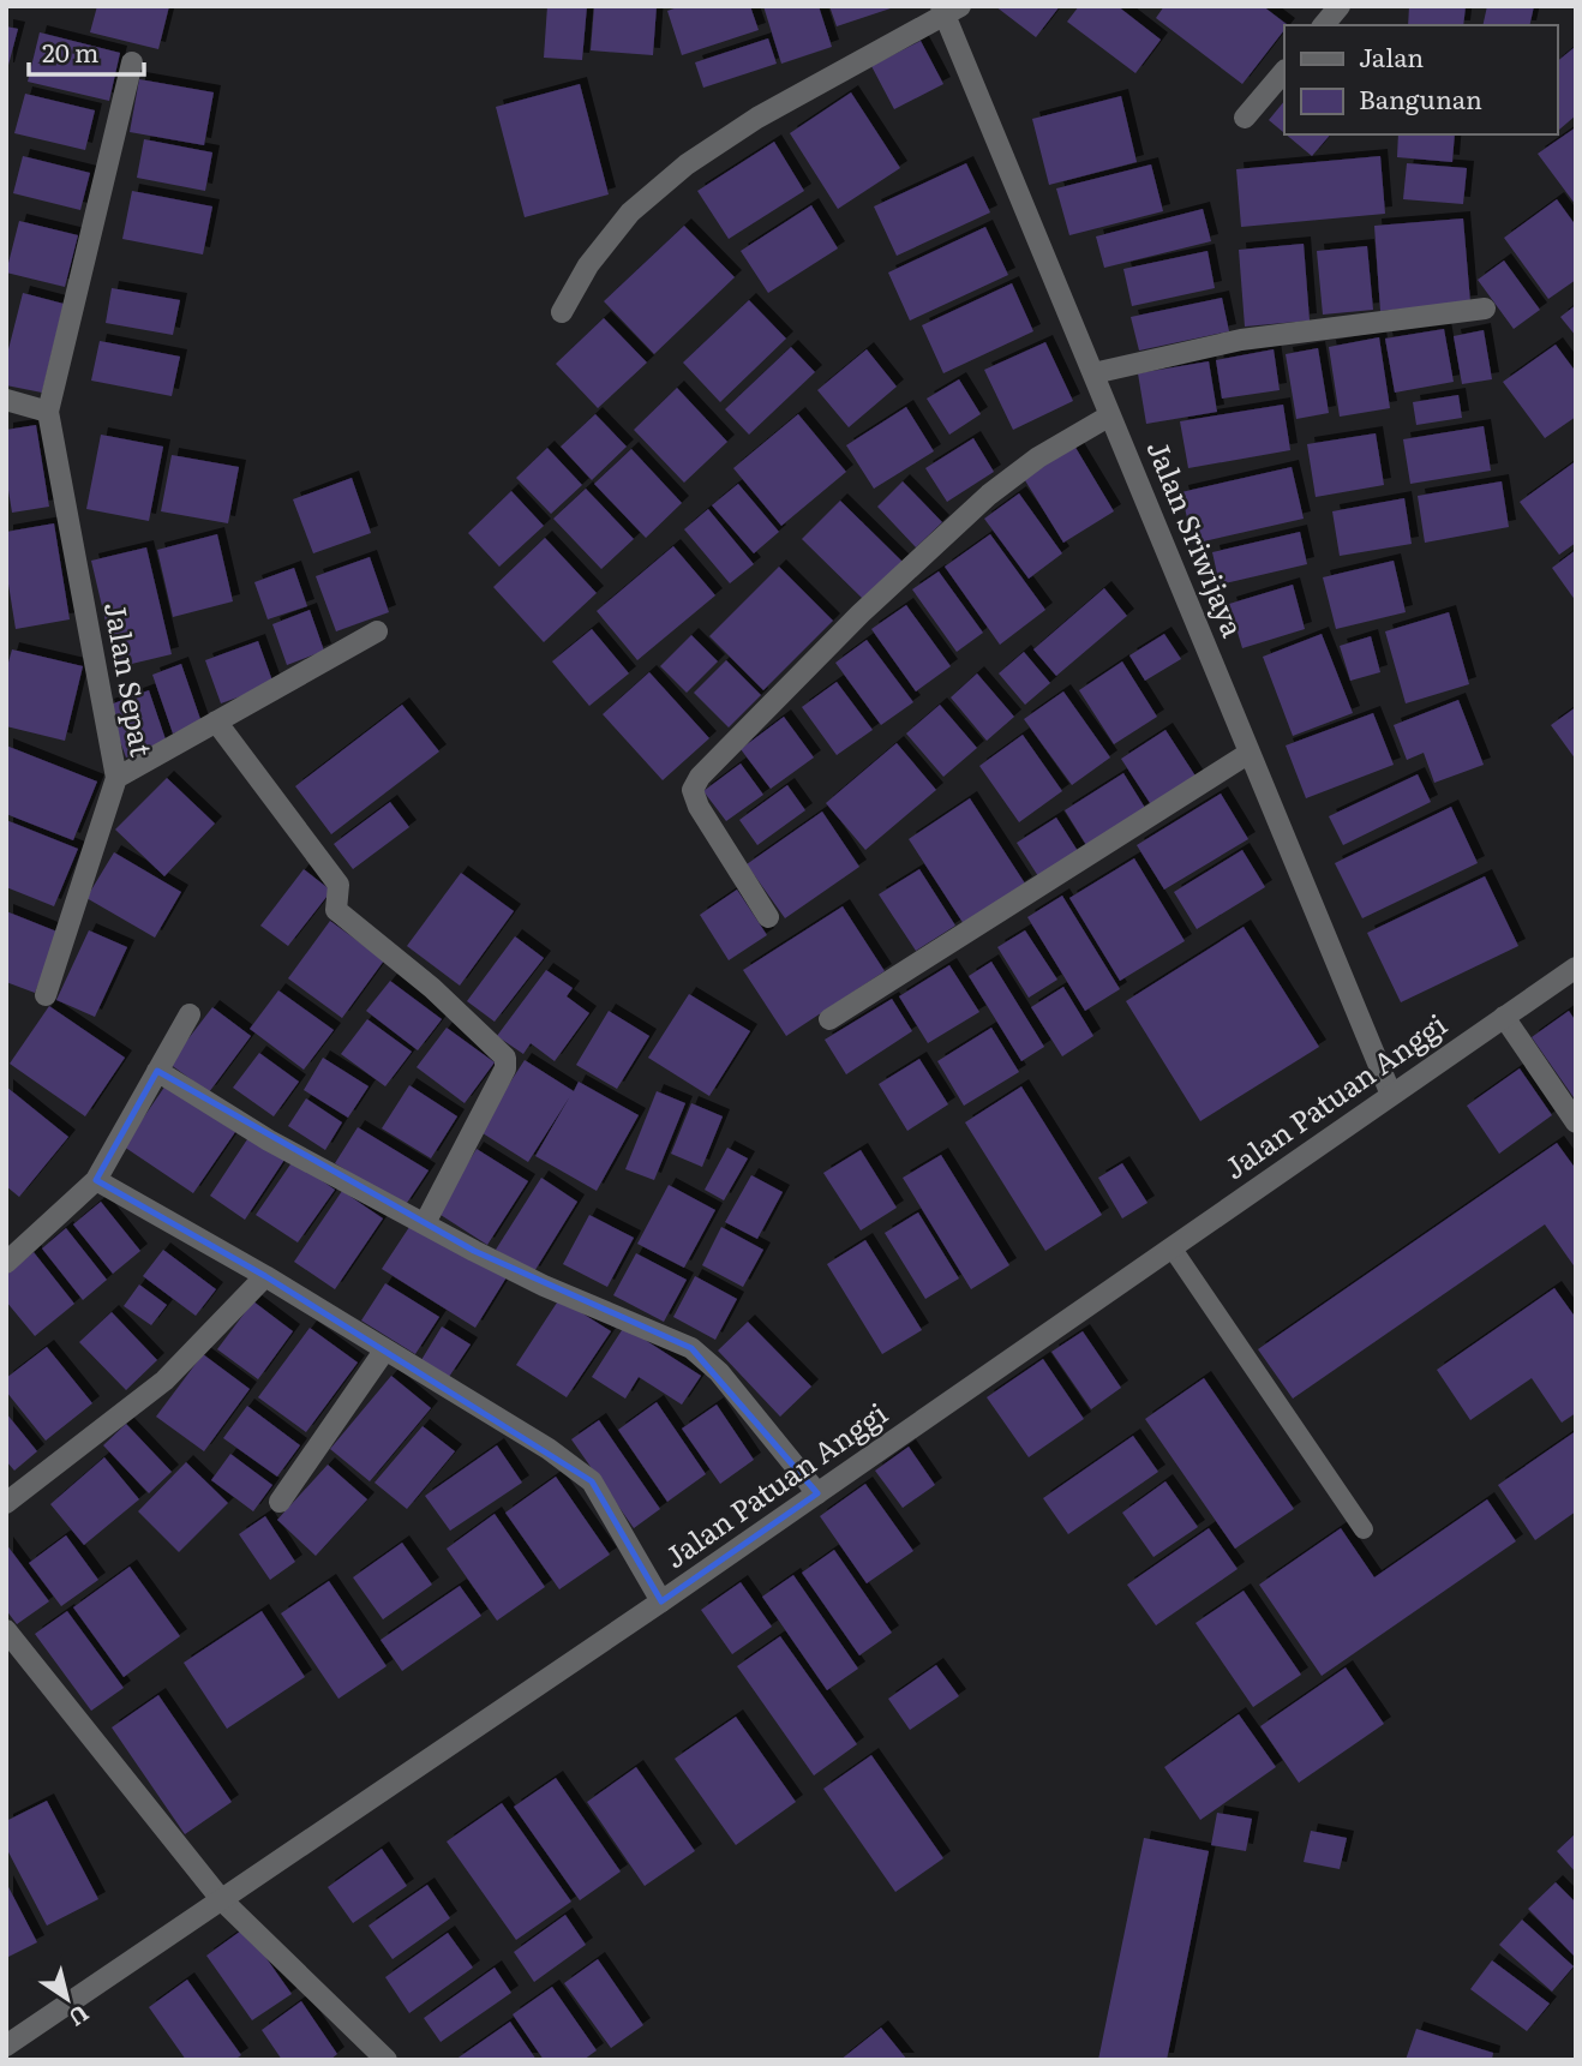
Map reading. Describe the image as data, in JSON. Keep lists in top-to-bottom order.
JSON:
{
  "streets": {
    "street": ["Jalan Sriwijaya", "Jalan Sepat", "Jalan Patuan Anggi"]
  },
  "crossings": [
    ["Jalan Sriwijaya", "Jalan Patuan Anggi"]
  ],
  "legend": ["Jalan", "Bangunan"],
  "scale_bar": "20 m",
  "north": "bottom right"
}
